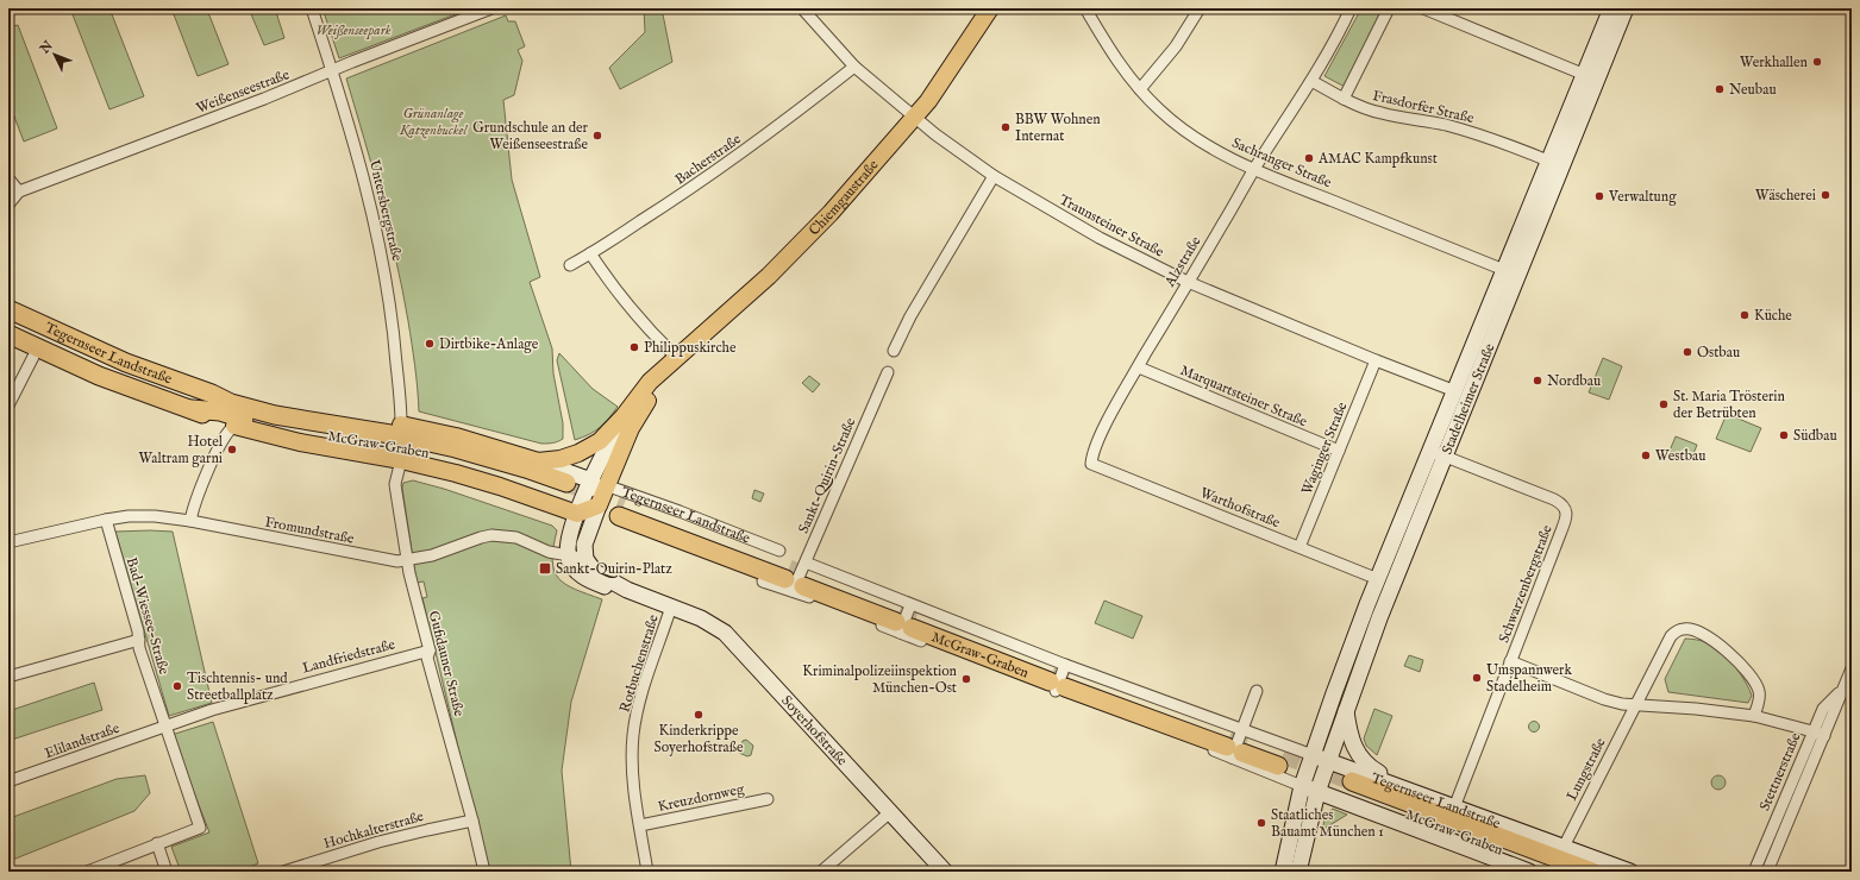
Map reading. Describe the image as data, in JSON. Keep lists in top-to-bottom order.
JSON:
{
  "streets": {
    "highway": ["Tegernseer Landstraße", "McGraw-Graben"],
    "main road": ["Chiemgaustraße", "Stadelheimer Straße", "Soyerhofstraße"],
    "street": [
      "Weißenseestraße",
      "Frasdorfer Straße",
      "Bacherstraße",
      "Sachranger Straße",
      "Untersbergstraße",
      "Traunsteiner Straße",
      "Alzstraße",
      "Marquartsteiner Straße",
      "Waginger Straße",
      "Sankt-Quirin-Straße",
      "Warthofstraße",
      "Fromundstraße",
      "Schwarzenbergstraße",
      "Bad-Wiessee-Straße",
      "Landfriedstraße",
      "Gufidauner Straße",
      "Rotbuchenstraße",
      "Elilandstraße",
      "Lungstraße",
      "Stettnerstraße",
      "Kreuzdornweg",
      "Hochkalterstraße"
    ]
  },
  "crossings": [
    ["Weißenseestraße", "Untersbergstraße"],
    ["Frasdorfer Straße", "Alzstraße"],
    ["Frasdorfer Straße", "Stadelheimer Straße"],
    ["Bacherstraße", "Traunsteiner Straße"],
    ["Sachranger Straße", "Alzstraße"],
    ["Sachranger Straße", "Stadelheimer Straße"],
    ["Chiemgaustraße", "Traunsteiner Straße"],
    ["Chiemgaustraße", "Tegernseer Landstraße"],
    ["Traunsteiner Straße", "Alzstraße"],
    ["Traunsteiner Straße", "Stadelheimer Straße"],
    ["Traunsteiner Straße", "Waginger Straße"],
    ["Alzstraße", "Marquartsteiner Straße"],
    ["Alzstraße", "Warthofstraße"],
    ["Tegernseer Landstraße", "Stadelheimer Straße"],
    ["Tegernseer Landstraße", "McGraw-Graben"],
    ["Tegernseer Landstraße", "Schwarzenbergstraße"],
    ["Tegernseer Landstraße", "Lungstraße"],
    ["Marquartsteiner Straße", "Waginger Straße"],
    ["Stadelheimer Straße", "Warthofstraße"],
    ["Stadelheimer Straße", "Schwarzenbergstraße"],
    ["McGraw-Graben", "Sankt-Quirin-Straße"],
    ["Waginger Straße", "Warthofstraße"],
    ["Fromundstraße", "Bad-Wiessee-Straße"],
    ["Fromundstraße", "Gufidauner Straße"],
    ["Bad-Wiessee-Straße", "Landfriedstraße"],
    ["Bad-Wiessee-Straße", "Elilandstraße"],
    ["Landfriedstraße", "Gufidauner Straße"],
    ["Landfriedstraße", "Elilandstraße"],
    ["Gufidauner Straße", "Hochkalterstraße"],
    ["Rotbuchenstraße", "Soyerhofstraße"],
    ["Rotbuchenstraße", "Kreuzdornweg"]
  ],
  "parks": ["Weißenseepark", "Grünanlage Katzenbuckel"],
  "places": {
    "other": [
      "Werkhallen",
      "Neubau",
      "BBW Wohnen Internat",
      "Grundschule an der Weißenseestraße",
      "AMAC Kampfkunst",
      "Wäscherei",
      "Verwaltung",
      "Küche",
      "Dirtbike-Anlage",
      "Philippuskirche",
      "Ostbau",
      "Nordbau",
      "St. Maria Trösterin der Betrübten",
      "Südbau",
      "Hotel Waltram garni",
      "Westbau",
      "Umspannwerk Stadelheim",
      "Kriminalpolizeiinspektion München-Ost",
      "Tischtennis- und Streetballplatz",
      "Kinderkrippe Soyerhofstraße",
      "Staatliches Bauamt München 1"
    ],
    "transit": ["Sankt-Quirin-Platz"]
  },
  "north": "top left"
}
